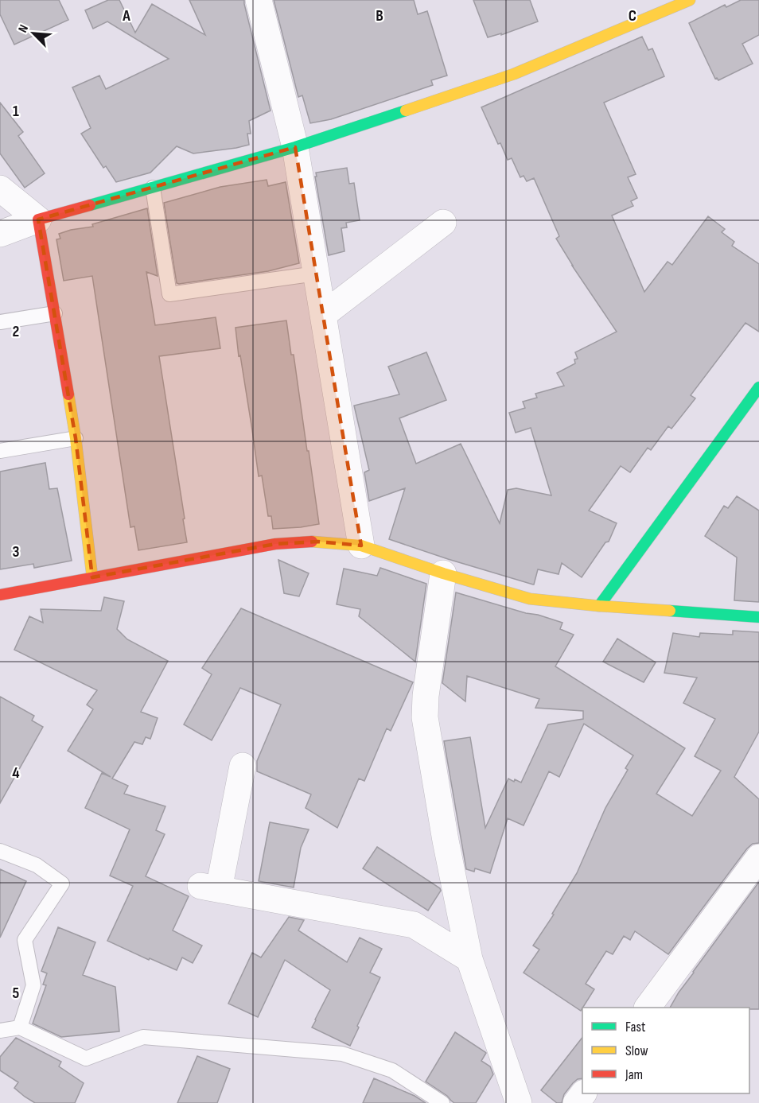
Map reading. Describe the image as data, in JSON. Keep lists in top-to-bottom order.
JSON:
{
  "legend": ["Fast", "Slow", "Jam"],
  "north": "top left",
  "grid": {
    "columns": ["A", "B", "C"],
    "rows": [
      "1",
      "2",
      "3",
      "4",
      "5"
    ]
  }
}
